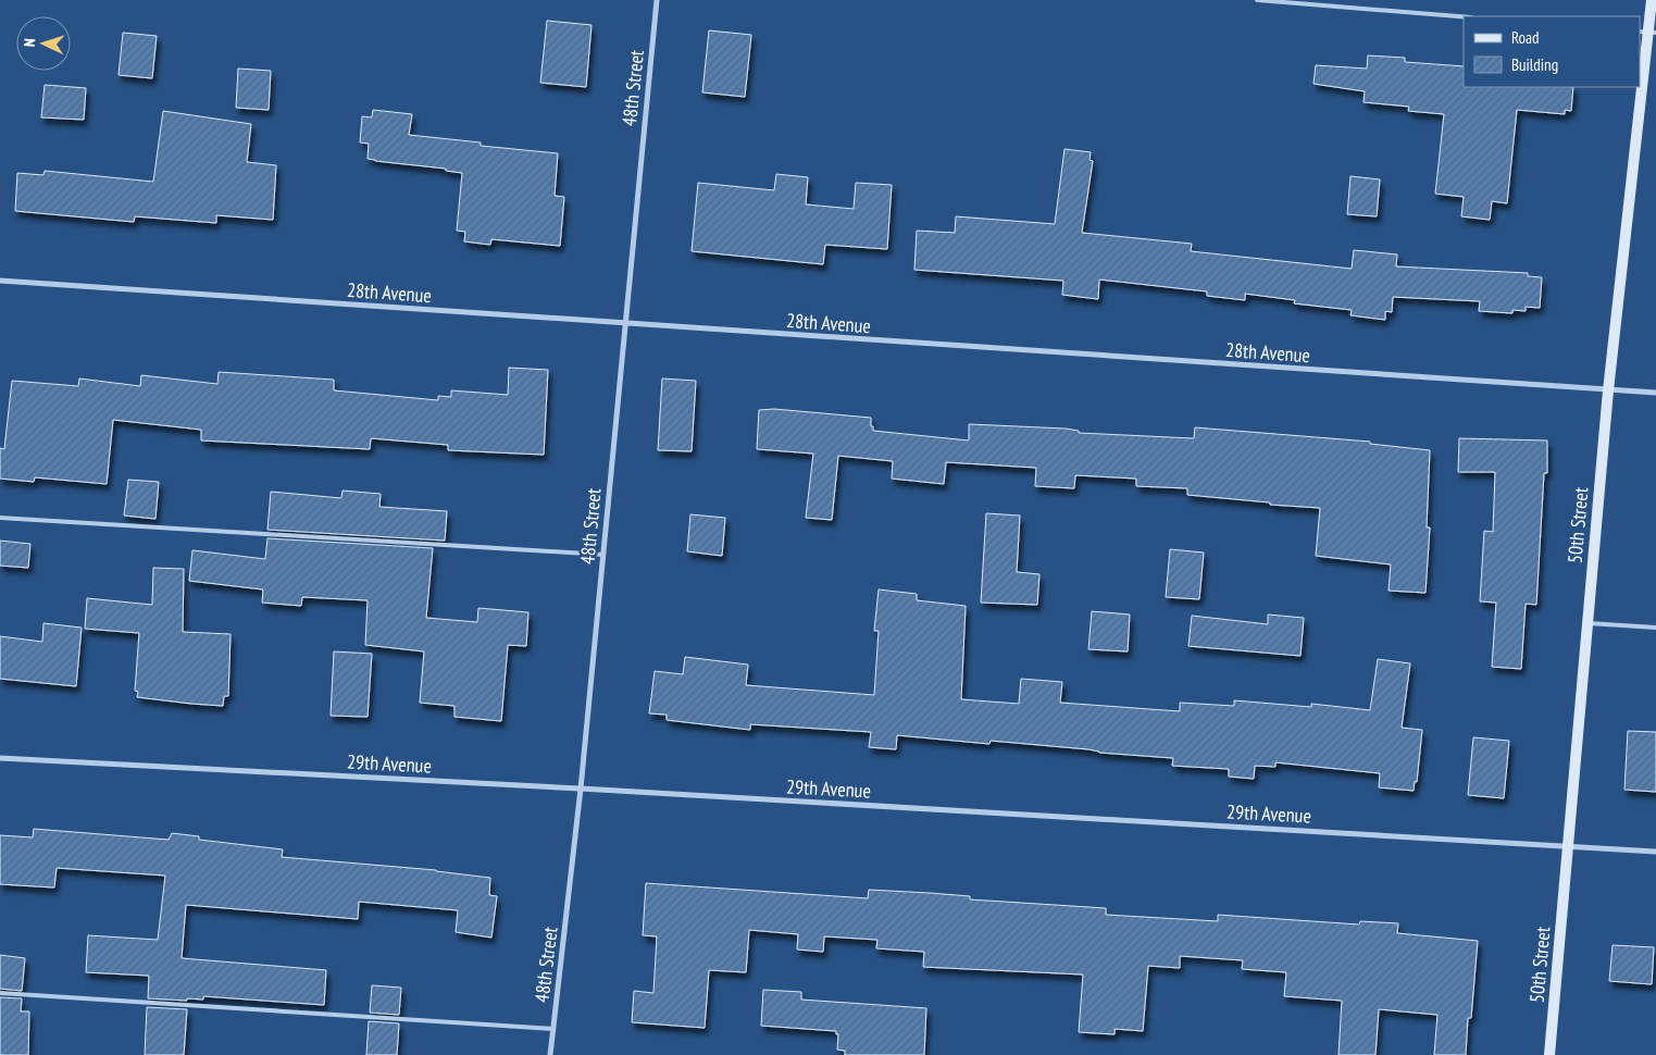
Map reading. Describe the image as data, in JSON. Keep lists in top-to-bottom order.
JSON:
{
  "streets": {
    "street": [
      "48th Street",
      "28th Avenue",
      "50th Street",
      "29th Avenue"
    ]
  },
  "crossings": [
    ["48th Street", "28th Avenue"],
    ["48th Street", "29th Avenue"],
    ["28th Avenue", "50th Street"],
    ["50th Street", "29th Avenue"]
  ],
  "legend": ["Road", "Building"],
  "north": "left"
}
